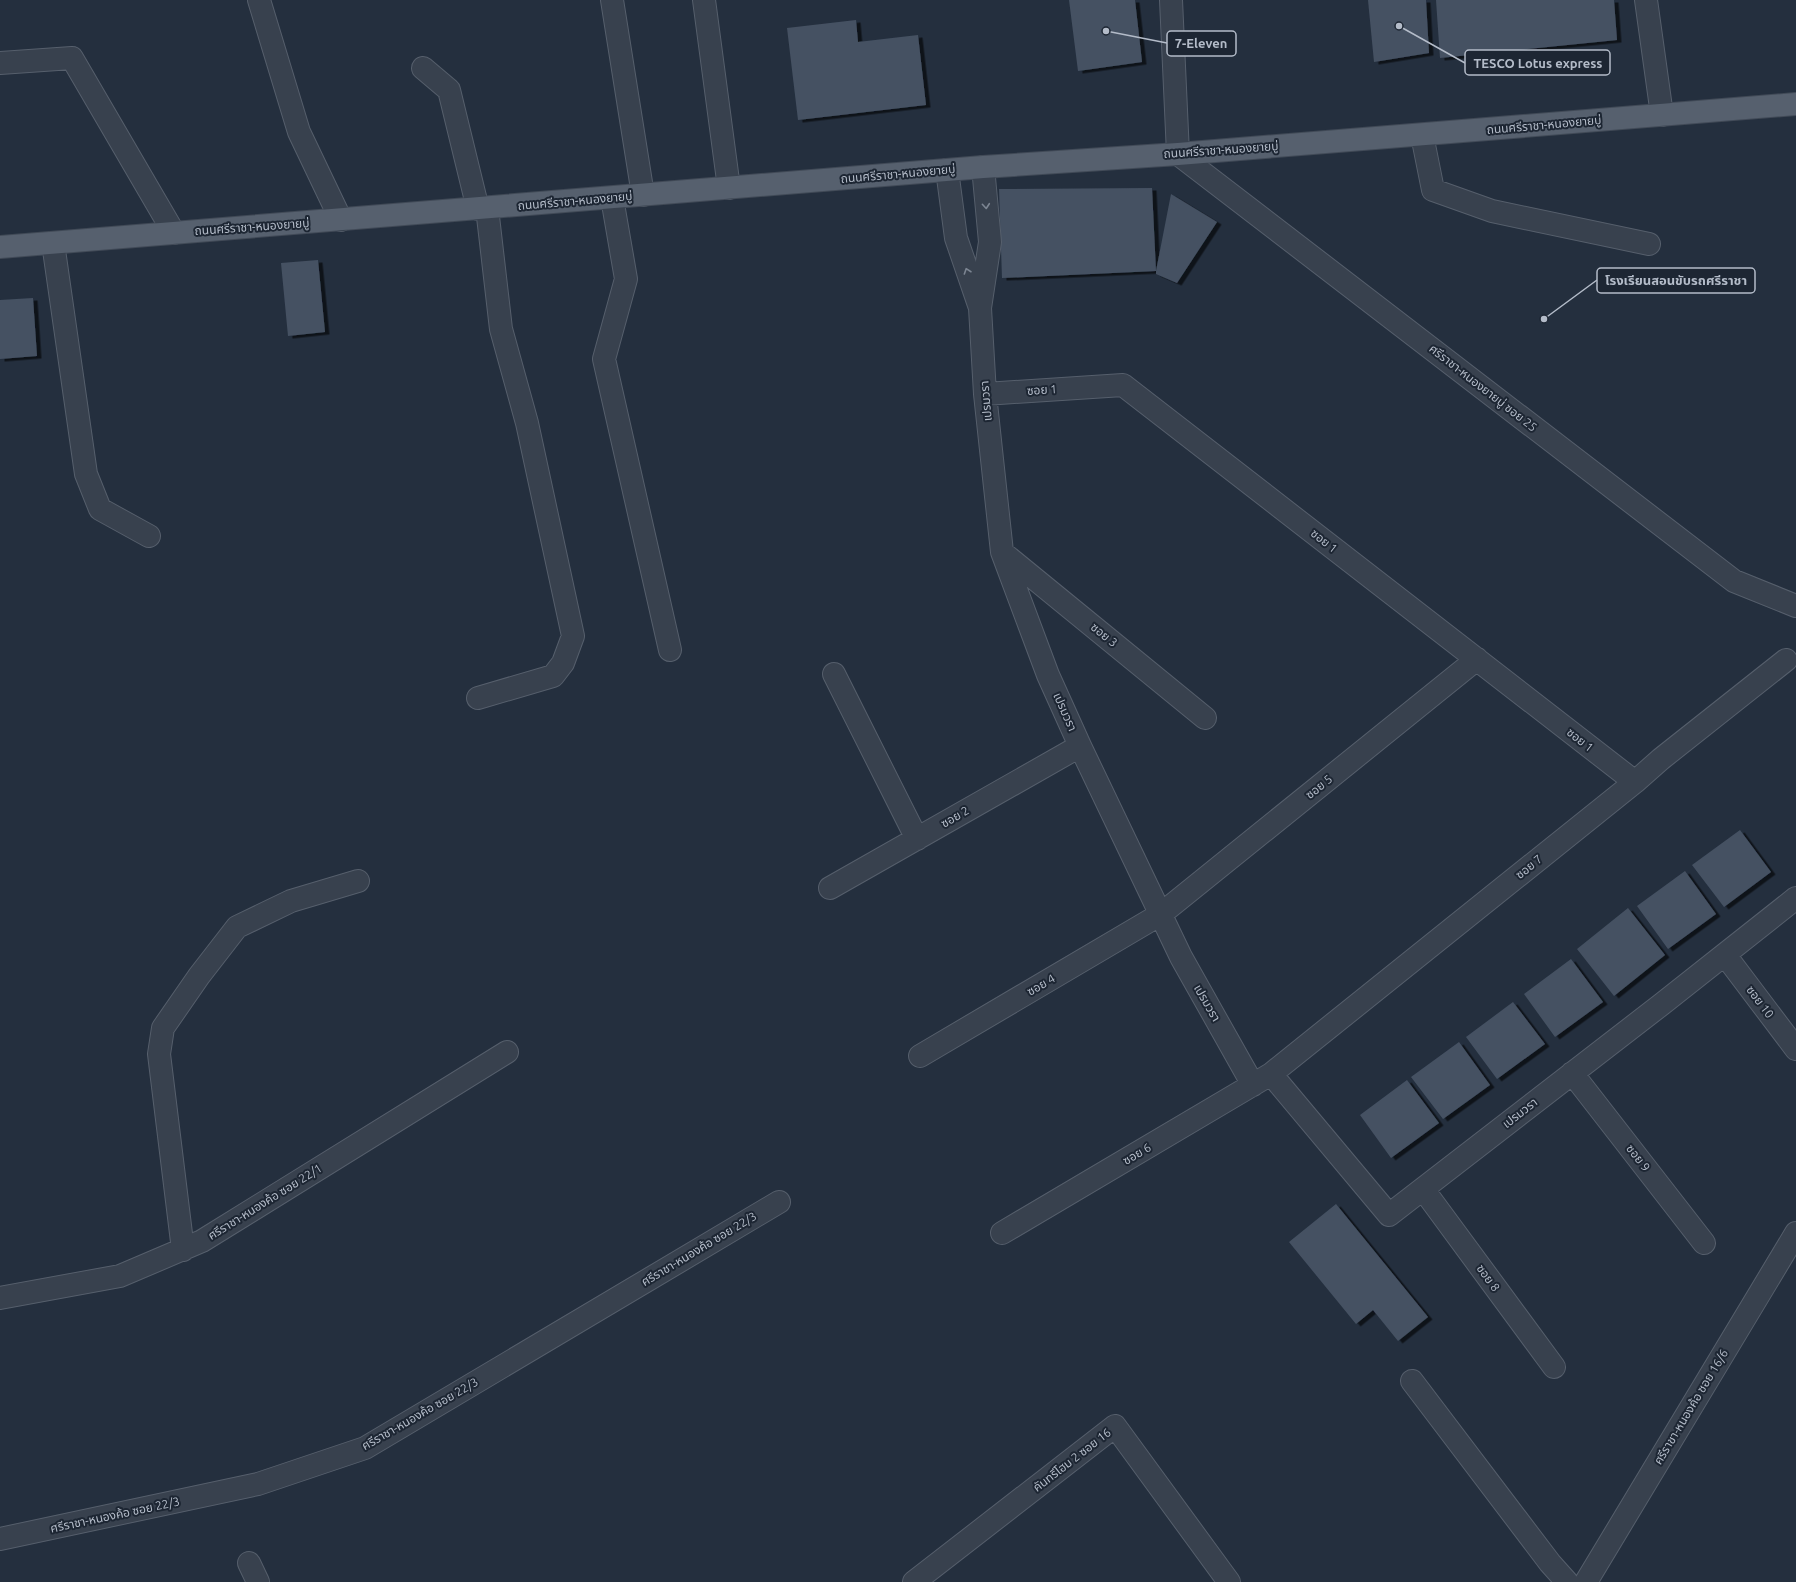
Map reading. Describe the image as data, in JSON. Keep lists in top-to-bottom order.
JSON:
{
  "streets": {
    "main road": ["ถนนศรีราชา-หนองยายบู่"],
    "street": [
      "ศรีราชา-หนองยายบู่ ซอย 25",
      "ซอย 1",
      "เปรมวรา",
      "ซอย 3",
      "ซอย 5",
      "ซอย 2",
      "ซอย 7",
      "ซอย 4",
      "ซอย 10",
      "ซอย 6",
      "ซอย 9",
      "ศรีราชา-หนองค้อ ซอย 22/1",
      "ศรีราชา-หนองค้อ ซอย 22/3",
      "ซอย 8",
      "ศรีราชา-หนองค้อ ซอย 16/6",
      "คันทรีโฮม 2 ซอย 16"
    ]
  },
  "crossings": [
    ["ถนนศรีราชา-หนองยายบู่", "ศรีราชา-หนองยายบู่ ซอย 25"],
    ["ถนนศรีราชา-หนองยายบู่", "เปรมวรา"],
    ["ซอย 1", "เปรมวรา"],
    ["ซอย 1", "ซอย 5"],
    ["ซอย 1", "ซอย 7"],
    ["เปรมวรา", "ซอย 3"],
    ["เปรมวรา", "ซอย 5"],
    ["เปรมวรา", "ซอย 2"],
    ["เปรมวรา", "ซอย 7"],
    ["เปรมวรา", "ซอย 4"],
    ["เปรมวรา", "ซอย 10"],
    ["เปรมวรา", "ซอย 6"],
    ["เปรมวรา", "ซอย 9"],
    ["เปรมวรา", "ซอย 8"],
    ["ซอย 5", "ซอย 4"],
    ["ซอย 7", "ซอย 6"]
  ],
  "places": ["TESCO Lotus express", "7-Eleven", "โรงเรียนสอนขับรถศรีราชา"]
}
